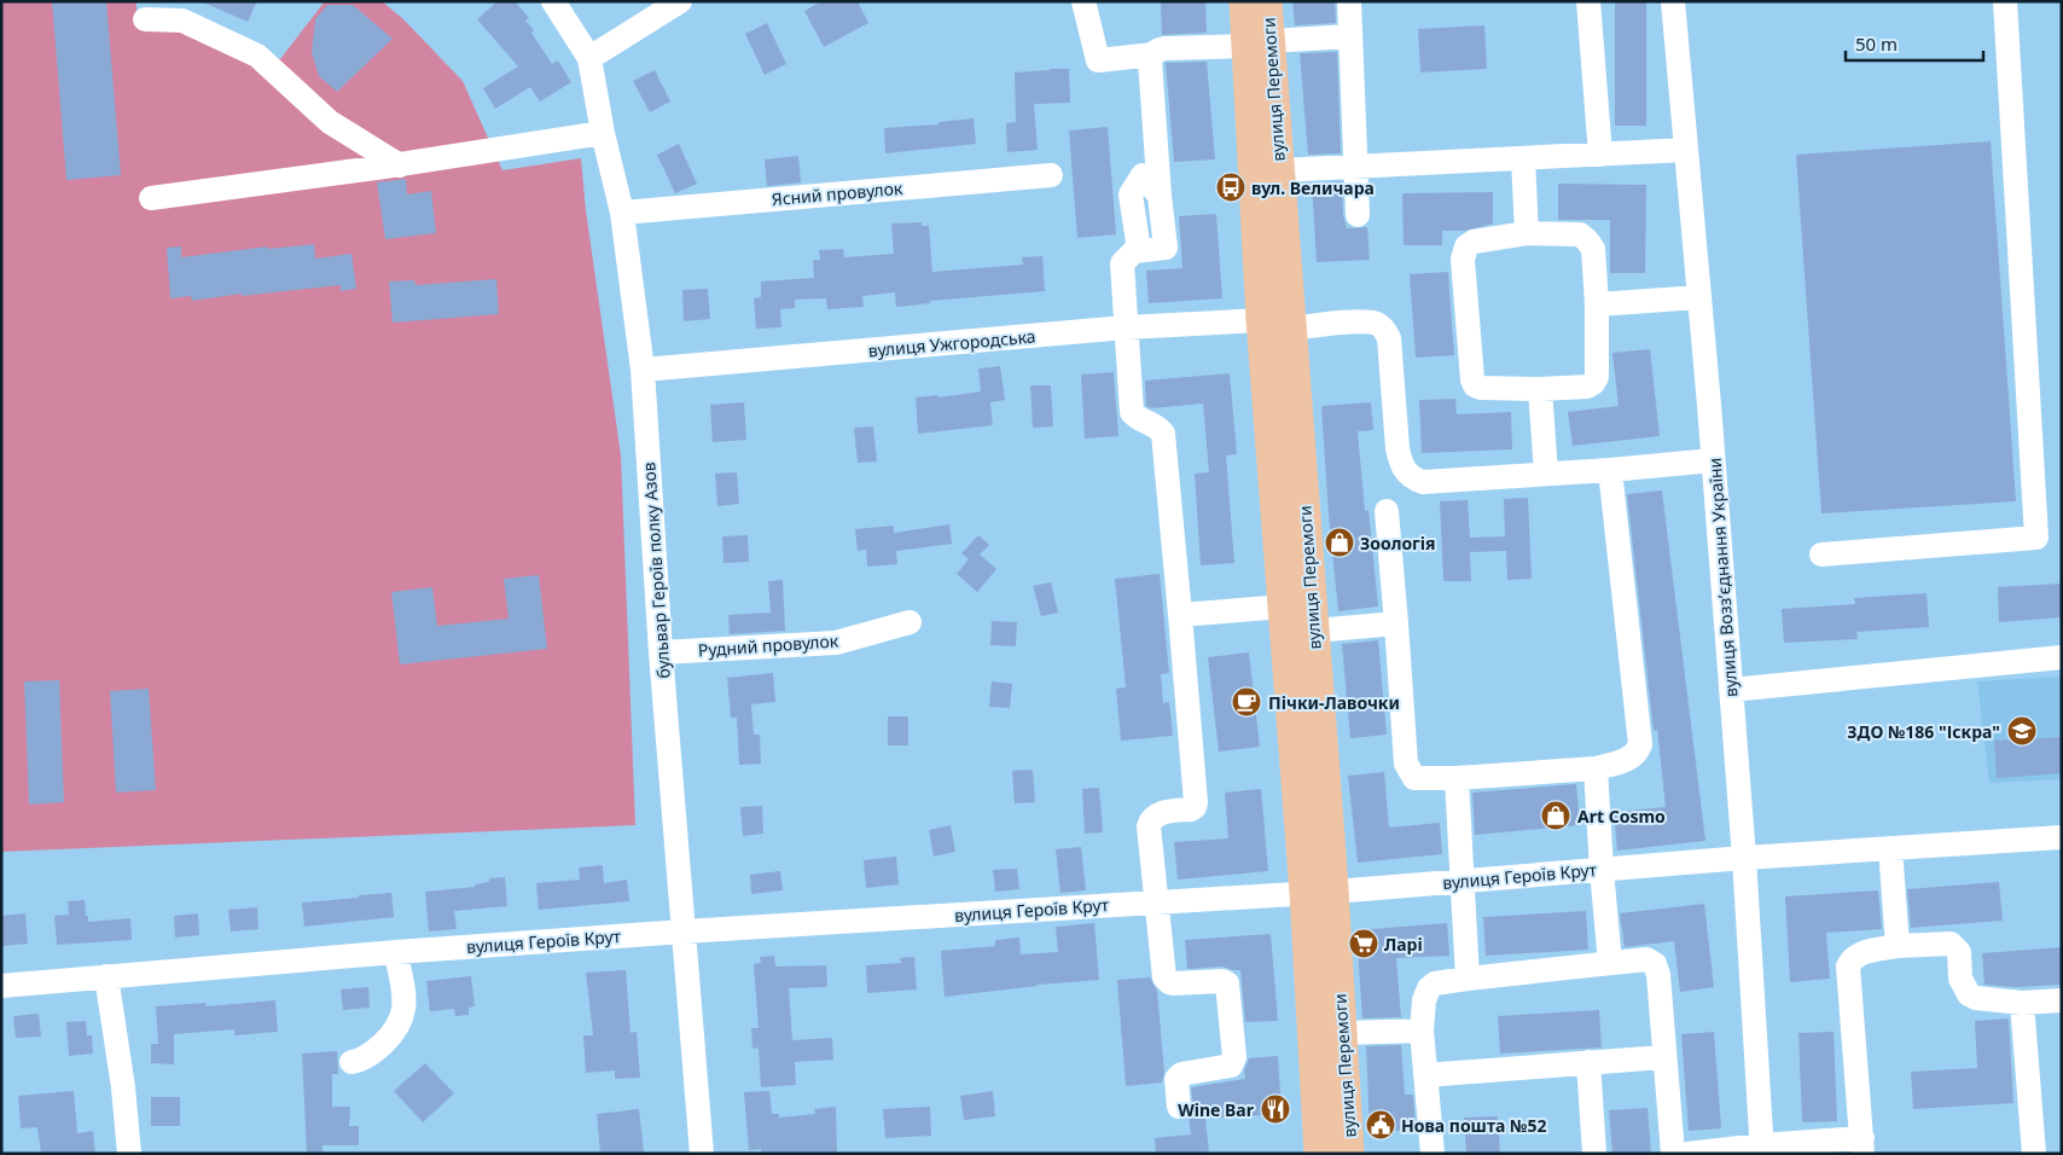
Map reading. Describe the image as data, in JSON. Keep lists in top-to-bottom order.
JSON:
{
  "streets": {
    "main road": ["вулиця Перемоги"],
    "street": [
      "Ясний провулок",
      "вулиця Ужгородська",
      "бульвар Героїв полку Азов",
      "вулиця Воззʼєднання України",
      "Рудний провулок",
      "вулиця Героїв Крут"
    ]
  },
  "crossings": [
    ["вулиця Перемоги", "вулиця Ужгородська"],
    ["вулиця Перемоги", "вулиця Героїв Крут"],
    ["Ясний провулок", "бульвар Героїв полку Азов"],
    ["вулиця Ужгородська", "бульвар Героїв полку Азов"],
    ["бульвар Героїв полку Азов", "Рудний провулок"],
    ["бульвар Героїв полку Азов", "вулиця Героїв Крут"],
    ["вулиця Воззʼєднання України", "вулиця Героїв Крут"]
  ],
  "places": {
    "bus stop": ["вул. Величара"],
    "shop": ["Зоологія", "Art Cosmo"],
    "cafe": ["Пічки-Лавочки"],
    "school or university": ["ЗДО №186 \"Іскра\""],
    "supermarket": ["Ларі"],
    "restaurant": ["Wine Bar"],
    "public building": ["Нова пошта №52"]
  },
  "scale_bar": "50 m"
}
